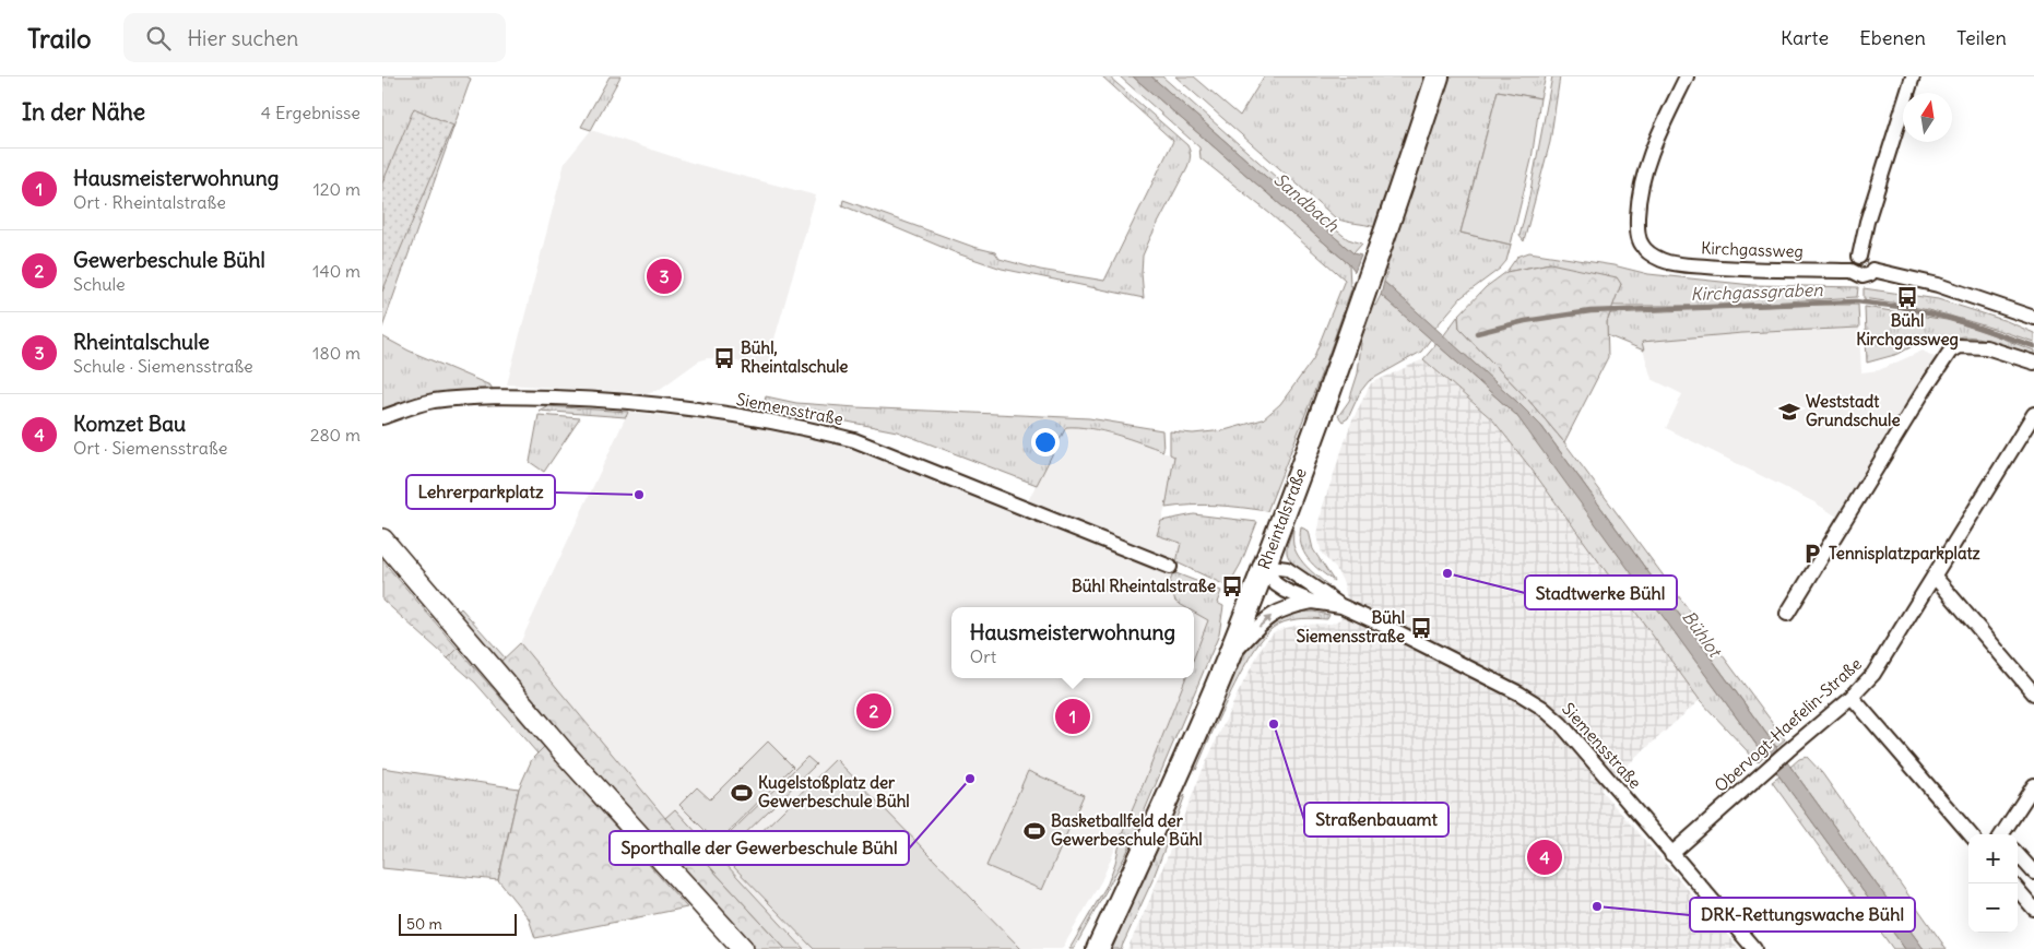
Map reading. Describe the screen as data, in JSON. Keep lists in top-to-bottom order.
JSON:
{
  "streets": {
    "main road": ["Rheintalstraße"],
    "street": ["Kirchgassweg", "Siemensstraße", "Obervogt-Haefelin-Straße"]
  },
  "crossings": [
    ["Siemensstraße", "Rheintalstraße"],
    ["Siemensstraße", "Obervogt-Haefelin-Straße"]
  ],
  "water": ["Sandbach", "Kirchgassgraben", "Bühlot"],
  "places": {
    "bus stop": [
      "Bühl Kirchgassweg",
      "Bühl, Rheintalschule",
      "Bühl Rheintalstraße",
      "Bühl Siemensstraße"
    ],
    "school or university": ["Weststadt Grundschule"],
    "other": [
      "Lehrerparkplatz",
      "Stadtwerke Bühl",
      "Straßenbauamt",
      "Sporthalle der Gewerbeschule Bühl",
      "DRK-Rettungswache Bühl"
    ],
    "parking": ["Tennisplatzparkplatz"],
    "sports": ["Kugelstoßplatz der Gewerbeschule Bühl", "Basketballfeld der Gewerbeschule Bühl"]
  },
  "scale_bar": "50 m",
  "north": "top",
  "page": {
    "header": "Trailo",
    "search": "Hier suchen",
    "nav": ["Karte", "Ebenen", "Teilen"],
    "heading": ["In der Nähe", "4 Ergebnisse"],
    "list": [
      {
        "mark": "1",
        "name": "Hausmeisterwohnung",
        "note": "Ort · Rheintalstraße",
        "value": "120 m"
      },
      {
        "mark": "2",
        "name": "Gewerbeschule Bühl",
        "note": "Schule",
        "value": "140 m"
      },
      {
        "mark": "3",
        "name": "Rheintalschule",
        "note": "Schule · Siemensstraße",
        "value": "180 m"
      },
      {
        "mark": "4",
        "name": "Komzet Bau",
        "note": "Ort · Siemensstraße",
        "value": "280 m"
      }
    ],
    "pins": [
      "3",
      "2",
      "1",
      "4"
    ],
    "popup": ["Hausmeisterwohnung", "Ort"],
    "map_buttons": ["+", "−"],
    "scale": "50 m"
  }
}
